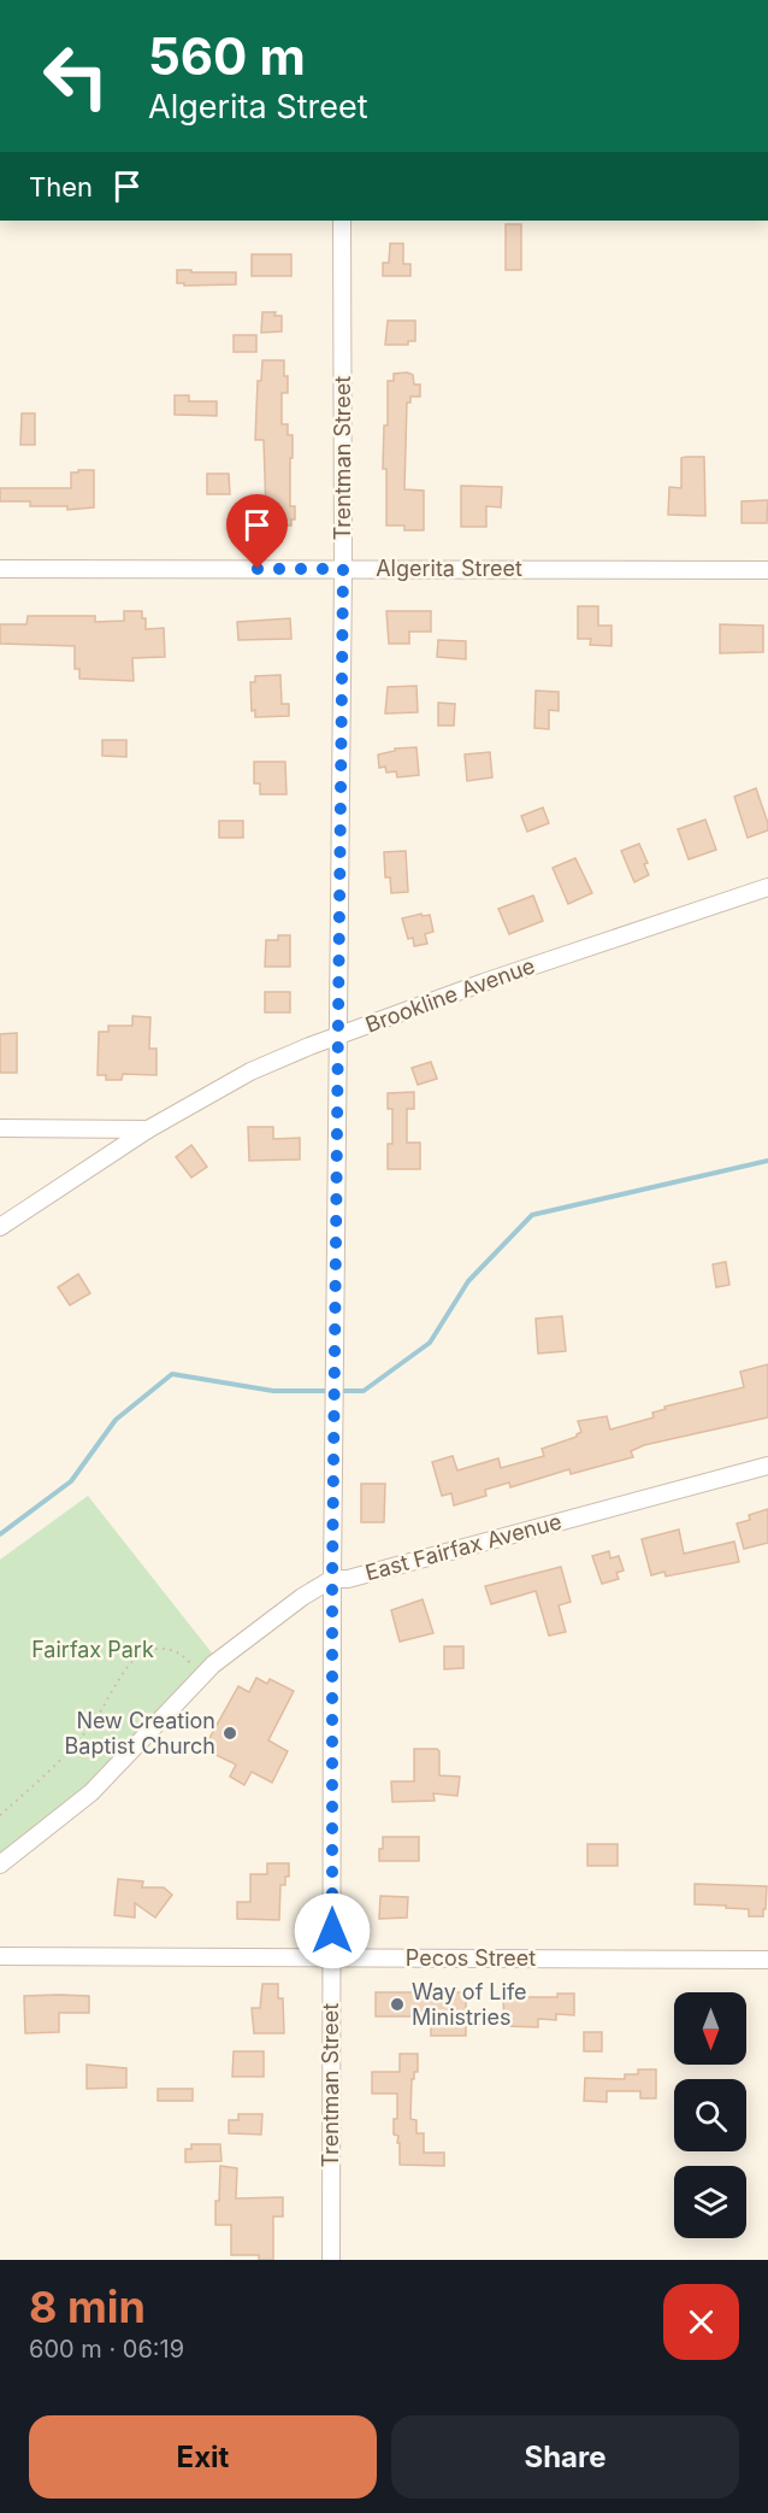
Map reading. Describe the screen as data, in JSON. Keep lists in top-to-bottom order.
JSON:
{
  "streets": {
    "street": [
      "Trentman Street",
      "Algerita Street",
      "Brookline Avenue",
      "East Fairfax Avenue",
      "Pecos Street"
    ]
  },
  "crossings": [
    ["Trentman Street", "Algerita Street"],
    ["Trentman Street", "Brookline Avenue"],
    ["Trentman Street", "East Fairfax Avenue"],
    ["Trentman Street", "Pecos Street"]
  ],
  "parks": ["Fairfax Park"],
  "places": ["New Creation Baptist Church", "Way of Life Ministries"],
  "north": "bottom",
  "page": {
    "turn": ["560 m", "Algerita Street"],
    "then": "Then",
    "heading": ["8 min", "600 m · 06:19"],
    "buttons": ["Exit", "Share"]
  }
}
